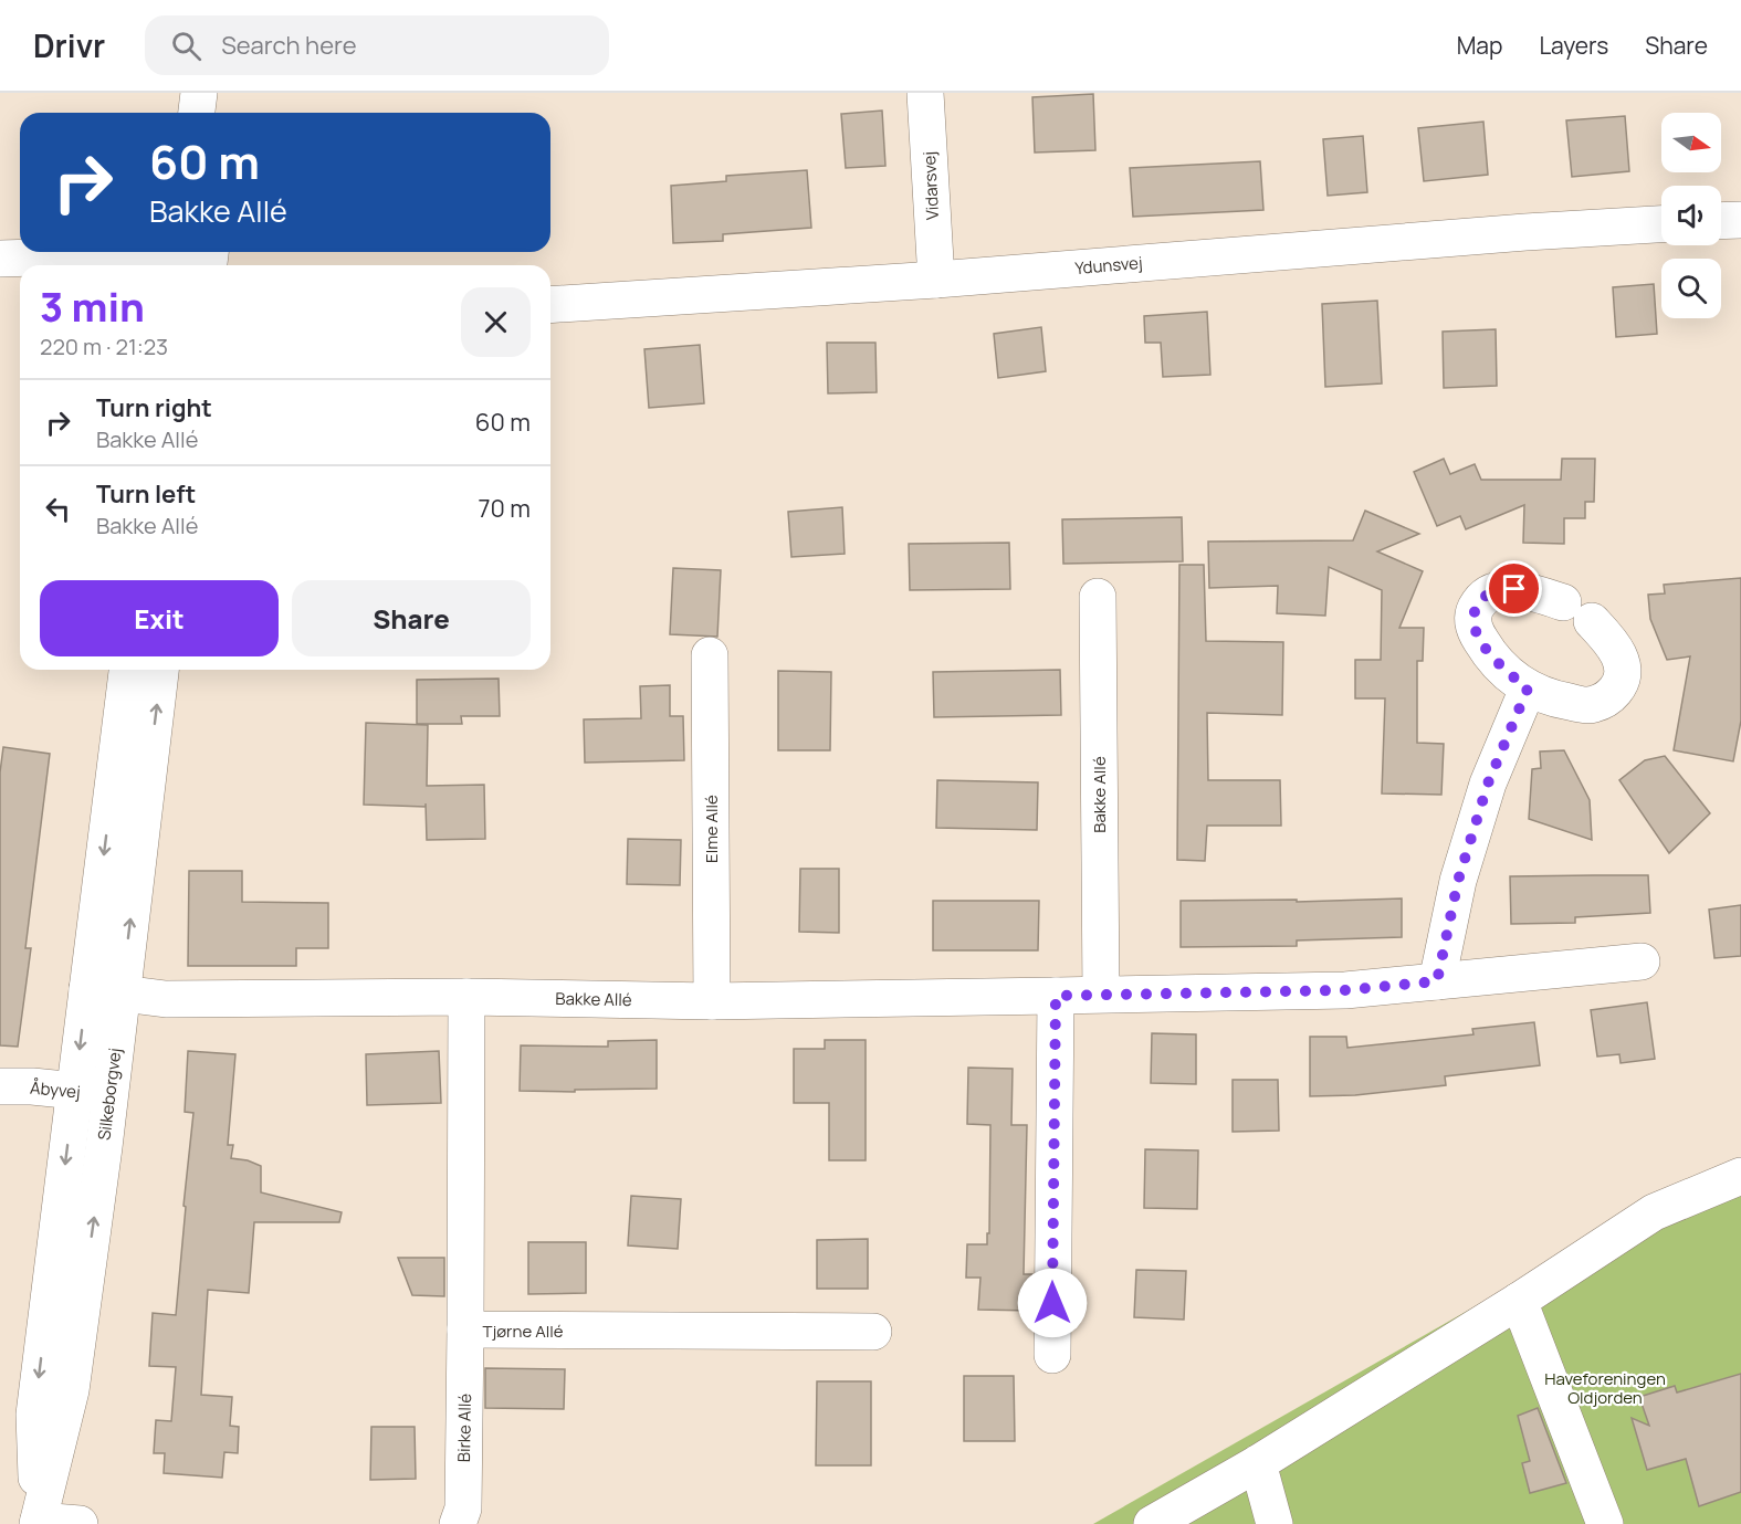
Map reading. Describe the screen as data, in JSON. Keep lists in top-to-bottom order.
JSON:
{
  "streets": {
    "street": [
      "Vidarsvej",
      "Ydunsvej",
      "Bakke Allé",
      "Elme Allé",
      "Åbyvej",
      "Silkeborgvej",
      "Tjørne Allé",
      "Birke Allé"
    ]
  },
  "crossings": [
    ["Vidarsvej", "Ydunsvej"],
    ["Bakke Allé", "Elme Allé"],
    ["Bakke Allé", "Silkeborgvej"],
    ["Bakke Allé", "Tjørne Allé"],
    ["Åbyvej", "Silkeborgvej"],
    ["Tjørne Allé", "Birke Allé"]
  ],
  "parks": ["Haveforeningen Oldjorden"],
  "north": "right",
  "page": {
    "header": "Drivr",
    "search": "Search here",
    "nav": ["Map", "Layers", "Share"],
    "turn": ["60 m", "Bakke Allé"],
    "heading": ["3 min", "220 m · 21:23"],
    "list": [
      {
        "name": "Turn right",
        "note": "Bakke Allé",
        "value": "60 m"
      },
      {
        "name": "Turn left",
        "note": "Bakke Allé",
        "value": "70 m"
      }
    ],
    "buttons": ["Exit", "Share"]
  }
}
